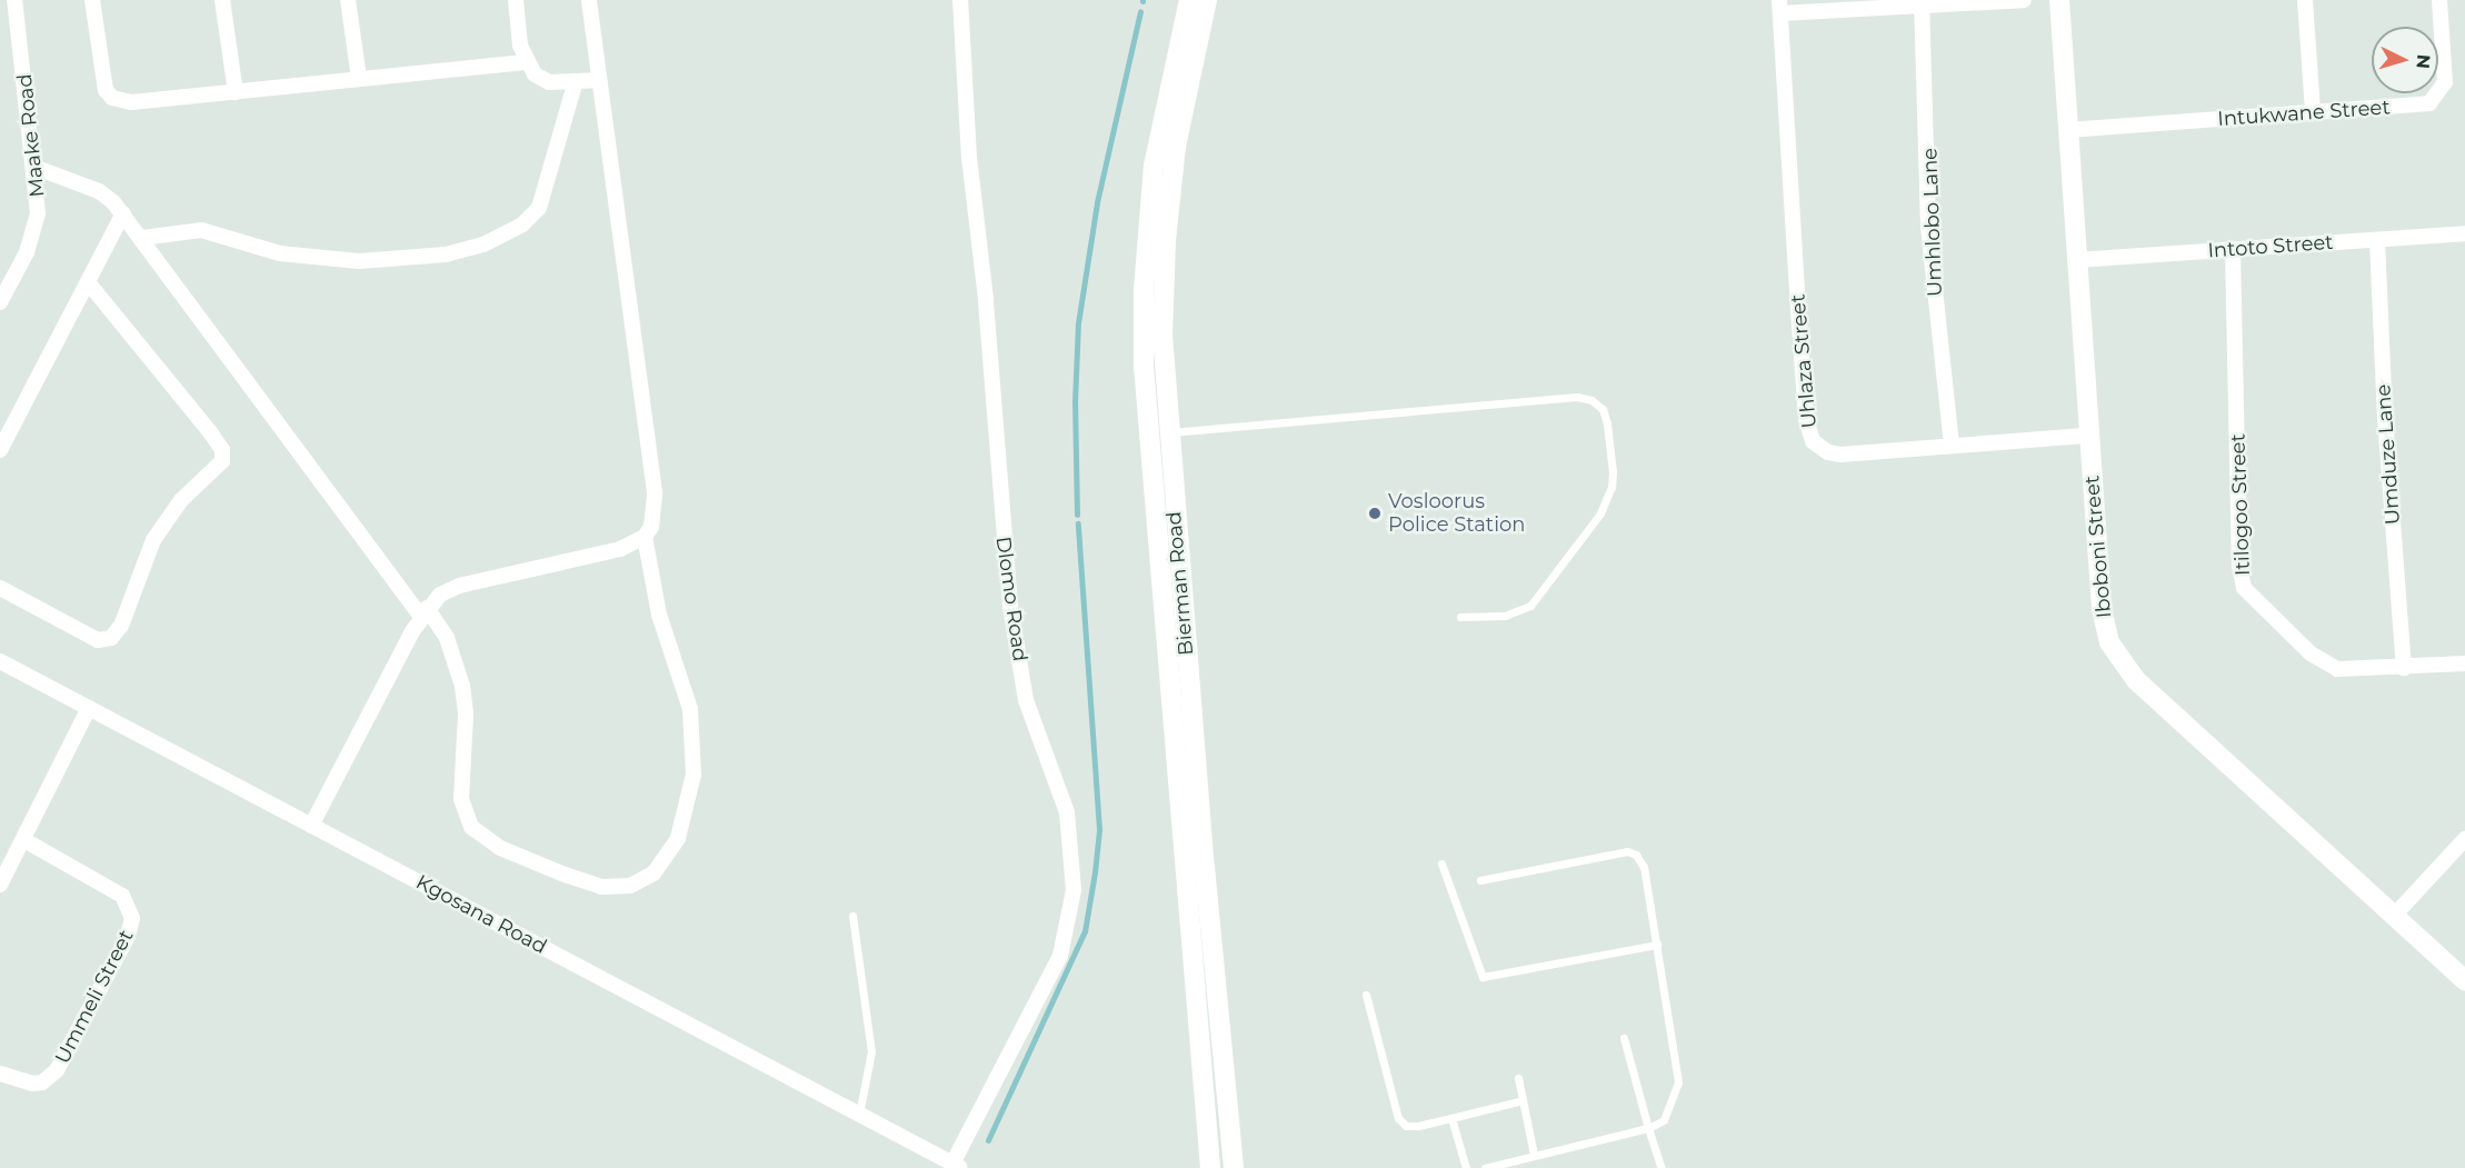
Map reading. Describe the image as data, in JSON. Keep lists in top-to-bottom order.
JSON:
{
  "streets": {
    "main road": ["Iboboni Street", "Bierman Road"],
    "street": [
      "Intukwane Street",
      "Maake Road",
      "Umhlobo Lane",
      "Intoto Street",
      "Uhlaza Street",
      "Umduze Lane",
      "Itilogoo Street",
      "Dlomo Road",
      "Kgosana Road",
      "Ummeli Street"
    ]
  },
  "crossings": [
    ["Intukwane Street", "Iboboni Street"],
    ["Umhlobo Lane", "Uhlaza Street"],
    ["Intoto Street", "Umduze Lane"],
    ["Intoto Street", "Itilogoo Street"],
    ["Intoto Street", "Iboboni Street"],
    ["Uhlaza Street", "Iboboni Street"],
    ["Umduze Lane", "Itilogoo Street"],
    ["Dlomo Road", "Kgosana Road"]
  ],
  "places": ["Vosloorus Police Station"],
  "north": "right"
}
